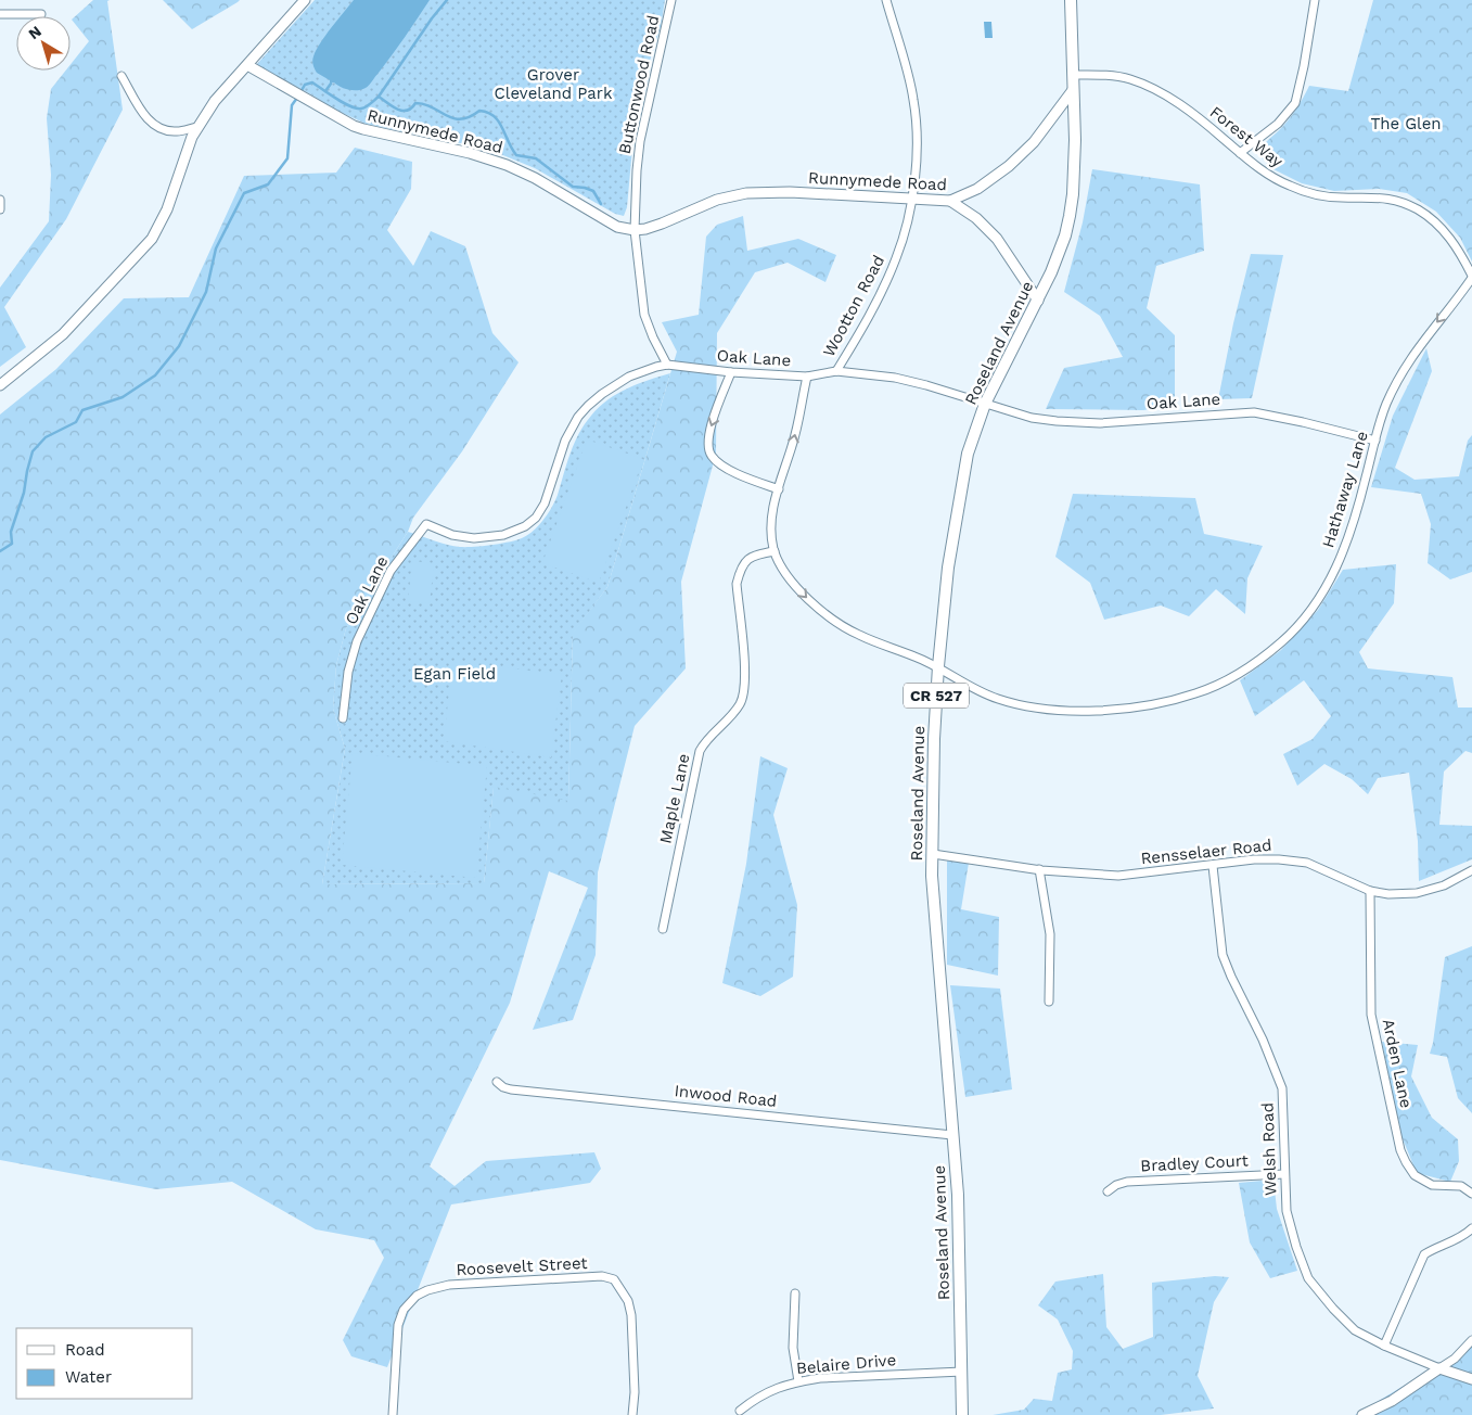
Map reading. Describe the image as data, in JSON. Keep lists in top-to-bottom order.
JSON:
{
  "streets": {
    "main road": ["Roseland Avenue", "CR 527"],
    "street": [
      "Buttonwood Road",
      "Runnymede Road",
      "Forest Way",
      "Wootton Road",
      "Oak Lane",
      "Hathaway Lane",
      "Maple Lane",
      "Rensselaer Road",
      "Arden Lane",
      "Inwood Road",
      "Welsh Road",
      "Bradley Court",
      "Roosevelt Street",
      "Belaire Drive"
    ]
  },
  "crossings": [
    ["Buttonwood Road", "Runnymede Road"],
    ["Buttonwood Road", "Oak Lane"],
    ["Runnymede Road", "Wootton Road"],
    ["Runnymede Road", "Roseland Avenue"],
    ["Forest Way", "Roseland Avenue"],
    ["Forest Way", "Hathaway Lane"],
    ["Wootton Road", "Oak Lane"],
    ["Roseland Avenue", "Oak Lane"],
    ["Roseland Avenue", "Hathaway Lane"],
    ["Roseland Avenue", "Rensselaer Road"],
    ["Roseland Avenue", "Inwood Road"],
    ["Roseland Avenue", "Belaire Drive"],
    ["Oak Lane", "Hathaway Lane"],
    ["Rensselaer Road", "Arden Lane"],
    ["Rensselaer Road", "Welsh Road"],
    ["Welsh Road", "Bradley Court"]
  ],
  "parks": ["Grover Cleveland Park", "The Glen", "Egan Field"],
  "legend": ["Road", "Water"],
  "north": "top left"
}
